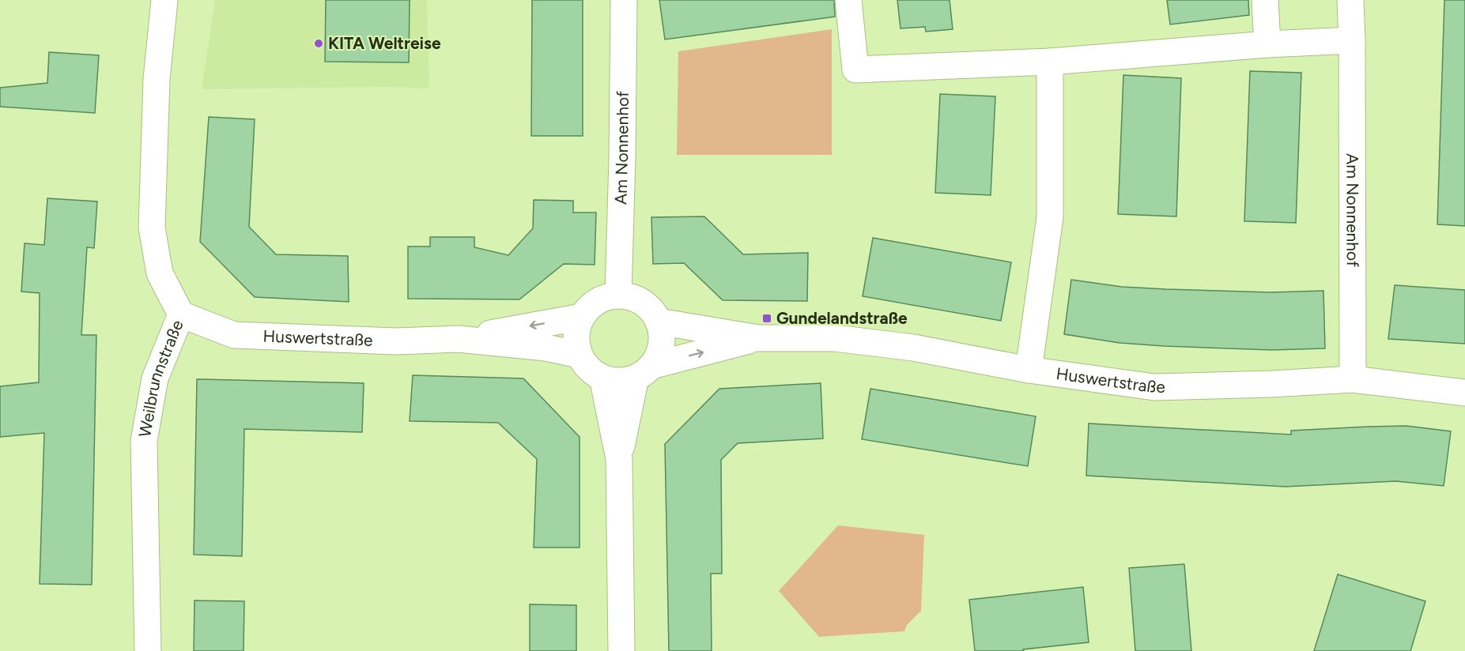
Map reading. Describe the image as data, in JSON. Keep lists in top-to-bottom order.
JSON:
{
  "streets": {
    "street": ["Am Nonnenhof", "Huswertstraße", "Weilbrunnstraße"]
  },
  "crossings": [
    ["Am Nonnenhof", "Huswertstraße"],
    ["Huswertstraße", "Weilbrunnstraße"]
  ],
  "places": {
    "other": ["KITA Weltreise"],
    "transit": ["Gundelandstraße"]
  }
}
